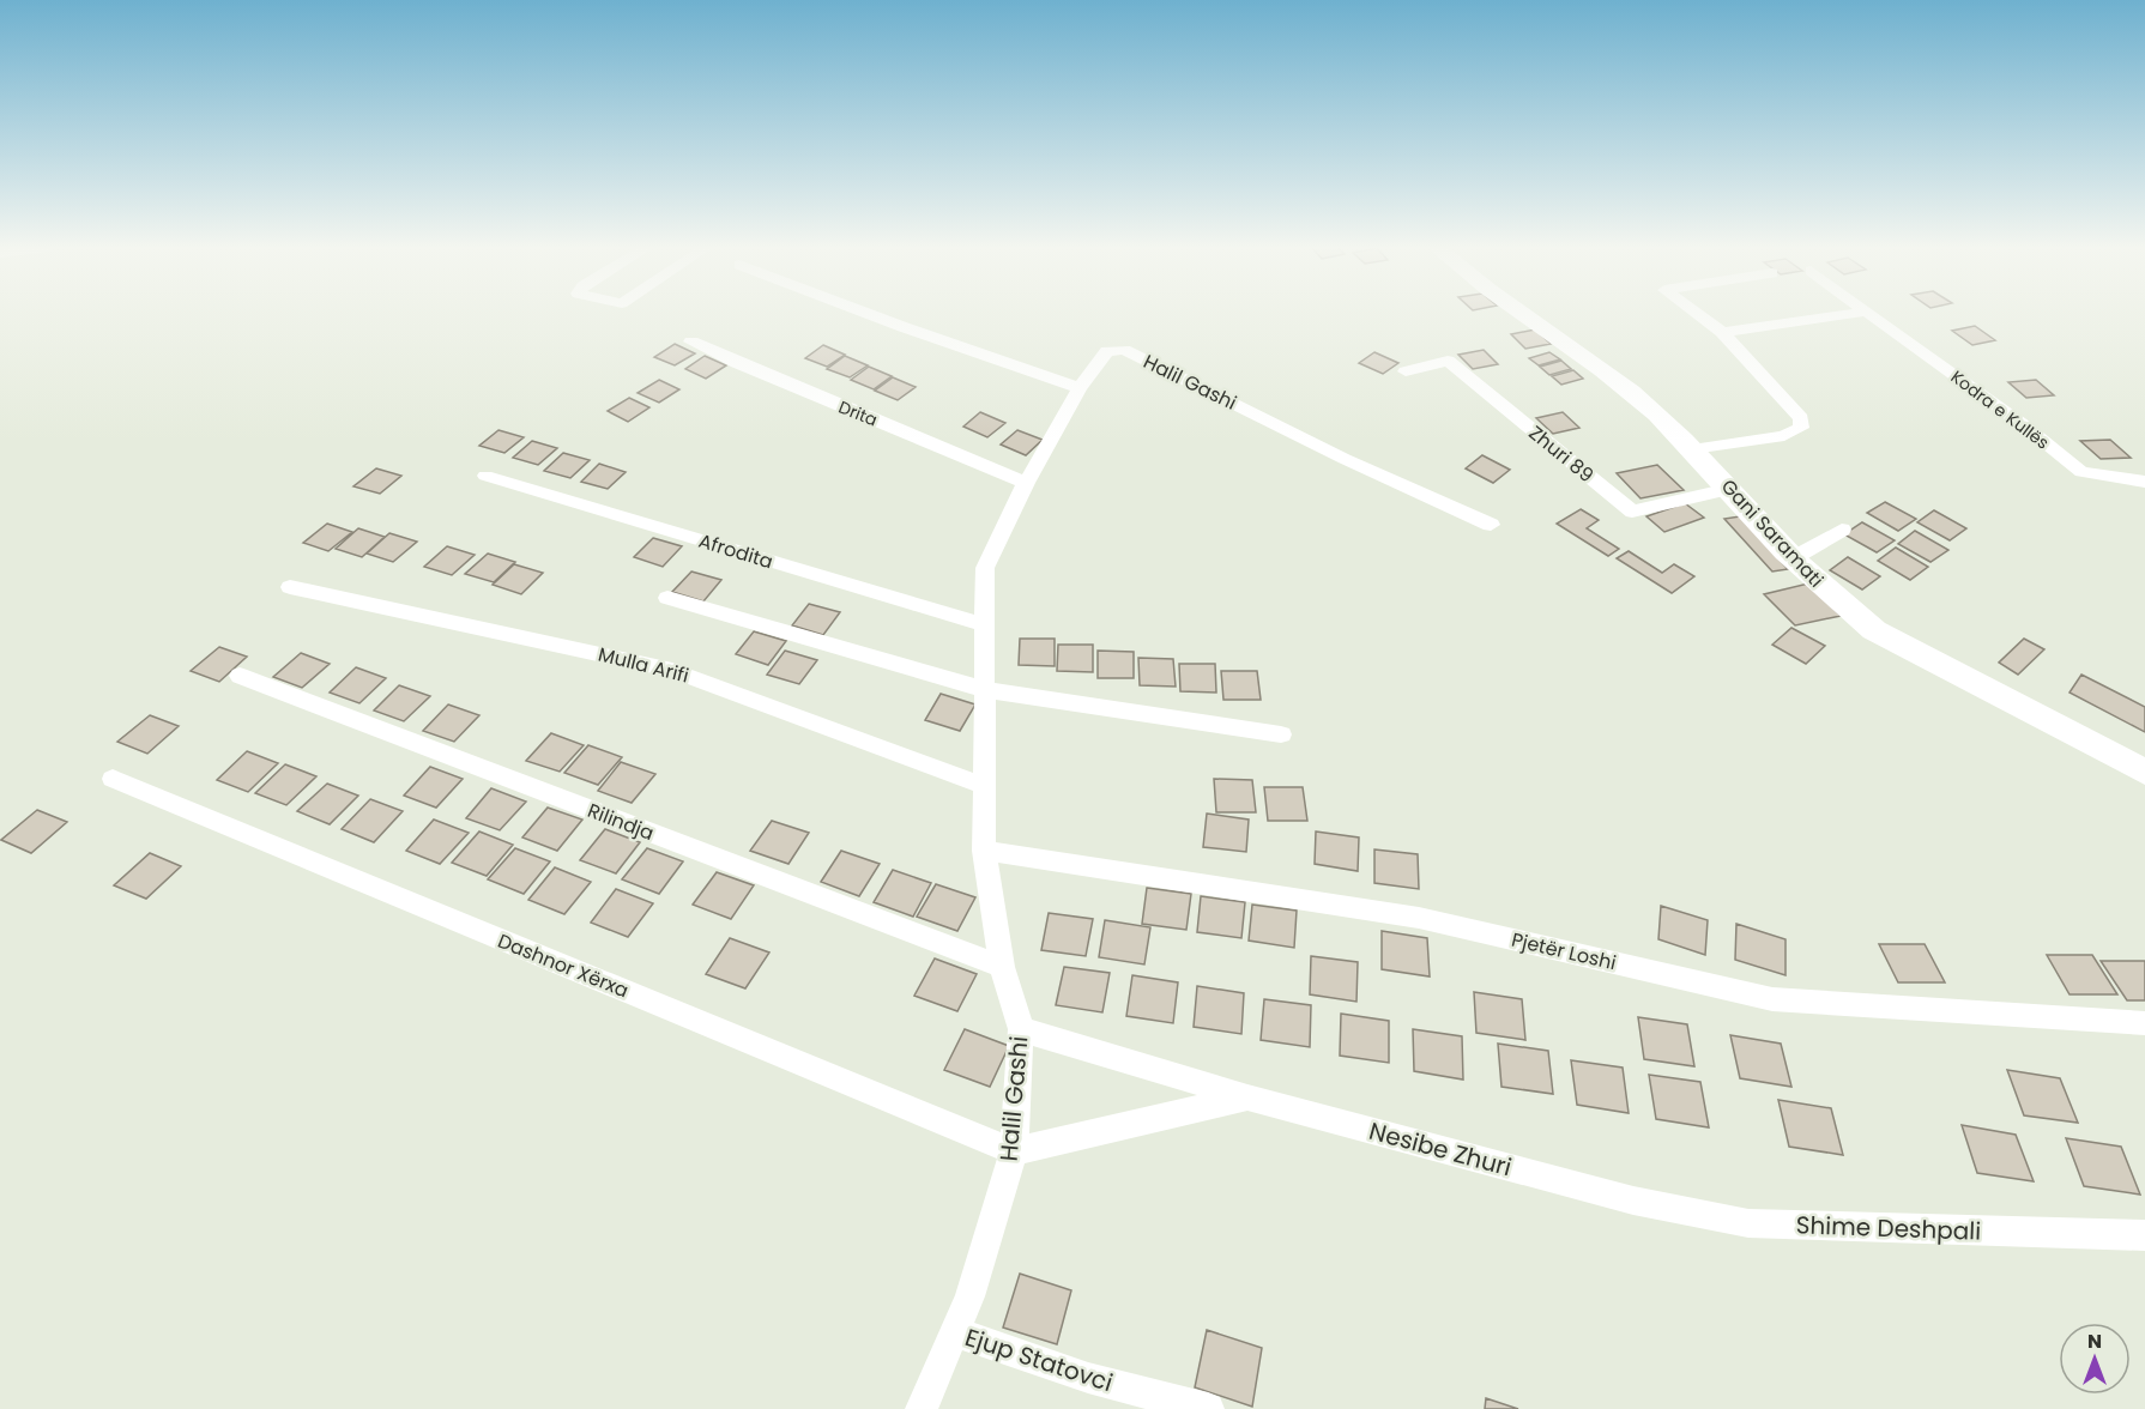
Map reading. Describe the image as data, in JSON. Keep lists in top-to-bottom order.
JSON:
{
  "streets": {
    "street": [
      "Halil Gashi",
      "Kodra e Kullës",
      "Drita",
      "Zhuri 89",
      "Gani Saramati",
      "Afrodita",
      "Mulla Arifi",
      "Rilindja",
      "Pjetër Loshi",
      "Dashnor Xërxa",
      "Nesibe Zhuri",
      "Shime Deshpali",
      "Ejup Statovci"
    ]
  },
  "crossings": [
    ["Halil Gashi", "Drita"],
    ["Halil Gashi", "Afrodita"],
    ["Halil Gashi", "Mulla Arifi"],
    ["Halil Gashi", "Rilindja"],
    ["Halil Gashi", "Pjetër Loshi"],
    ["Halil Gashi", "Dashnor Xërxa"],
    ["Halil Gashi", "Nesibe Zhuri"],
    ["Halil Gashi", "Ejup Statovci"],
    ["Zhuri 89", "Gani Saramati"],
    ["Dashnor Xërxa", "Nesibe Zhuri"],
    ["Nesibe Zhuri", "Shime Deshpali"]
  ],
  "north": "top"
}
